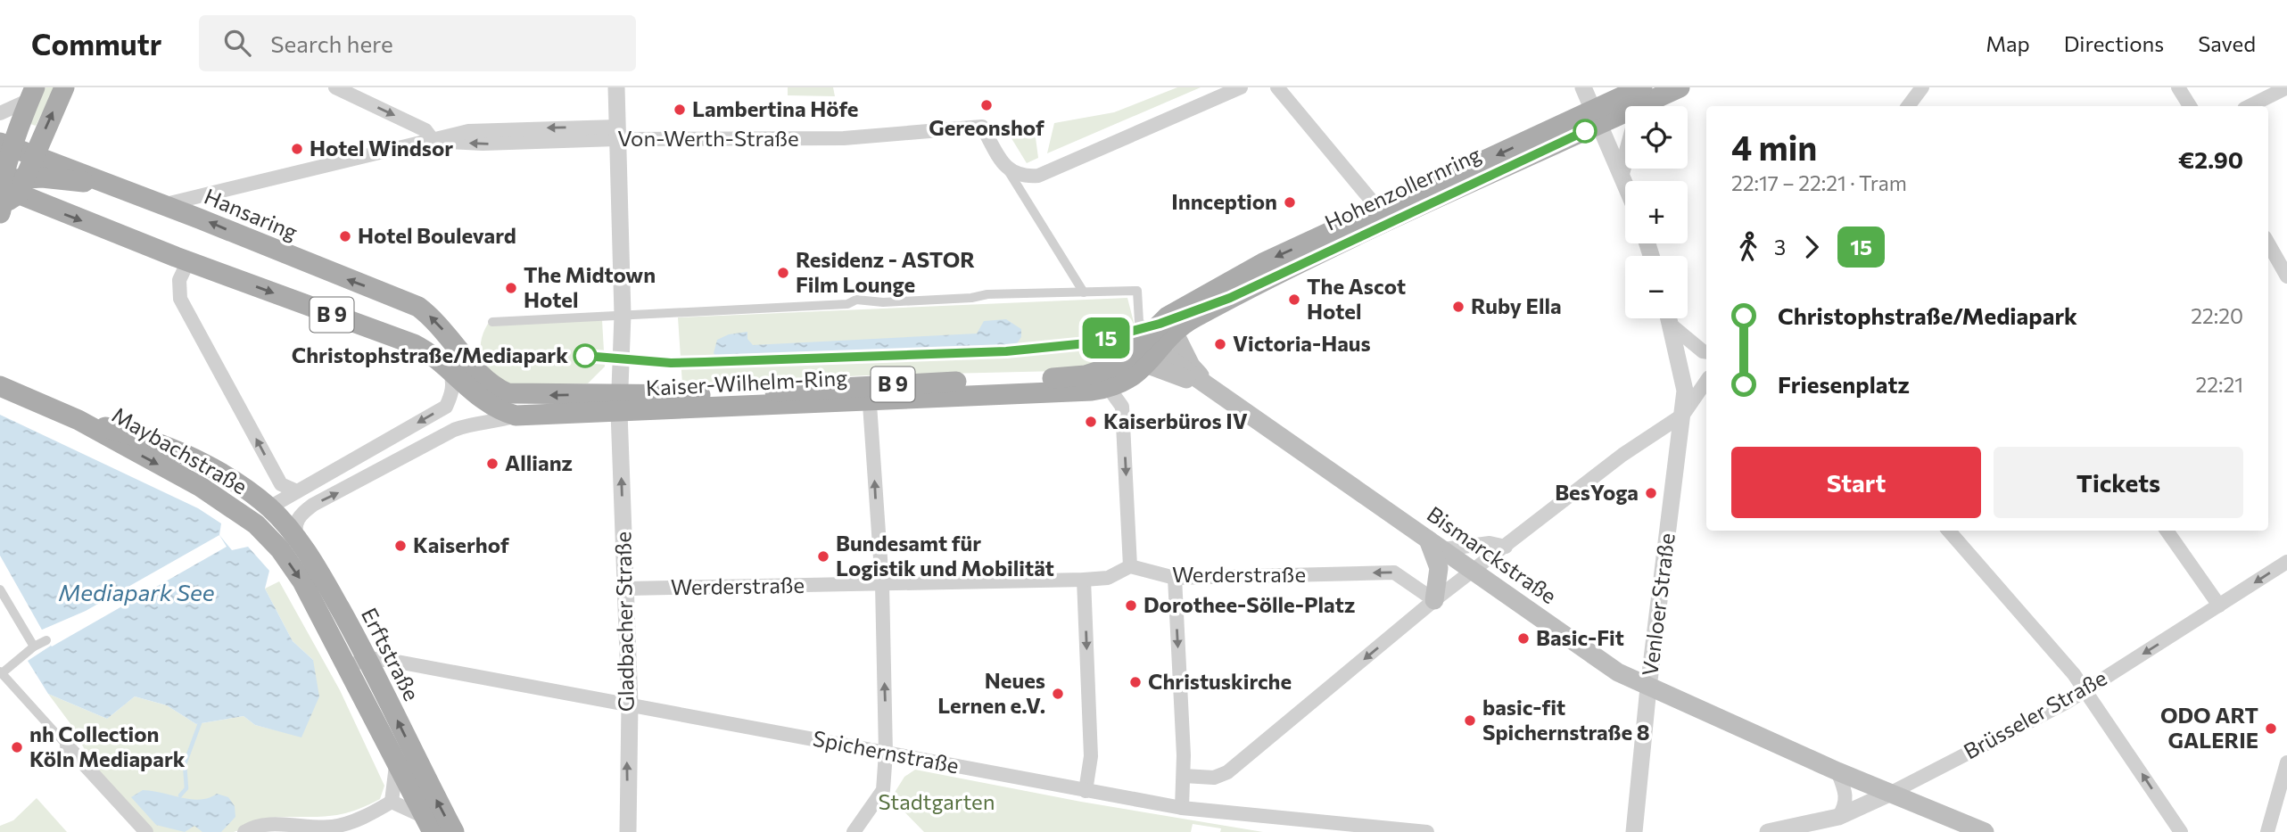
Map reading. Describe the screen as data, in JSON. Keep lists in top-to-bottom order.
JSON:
{
  "streets": {
    "main road": [
      "Hohenzollernring",
      "Hansaring",
      "B 9",
      "Kaiser-Wilhelm-Ring",
      "Maybachstraße",
      "Bismarckstraße",
      "Erftstraße"
    ],
    "street": [
      "Von-Werth-Straße",
      "Werderstraße",
      "Venloer Straße",
      "Gladbacher Straße",
      "Brüsseler Straße",
      "Spichernstraße"
    ]
  },
  "crossings": [
    ["Von-Werth-Straße", "Hansaring"],
    ["Von-Werth-Straße", "Gladbacher Straße"],
    ["Hohenzollernring", "Kaiser-Wilhelm-Ring"],
    ["Hansaring", "B 9"],
    ["Hansaring", "Kaiser-Wilhelm-Ring"],
    ["B 9", "Kaiser-Wilhelm-Ring"],
    ["Kaiser-Wilhelm-Ring", "Gladbacher Straße"],
    ["Maybachstraße", "Erftstraße"],
    ["Bismarckstraße", "Venloer Straße"],
    ["Bismarckstraße", "Brüsseler Straße"],
    ["Werderstraße", "Gladbacher Straße"],
    ["Gladbacher Straße", "Spichernstraße"],
    ["Erftstraße", "Spichernstraße"]
  ],
  "one_way": ["Gladbacher Straße", "Brüsseler Straße"],
  "water": ["Mediapark See"],
  "parks": ["Stadtgarten"],
  "places": [
    "Gereonshof",
    "Lambertina Höfe",
    "Hotel Windsor",
    "Innception",
    "Hotel Boulevard",
    "Residenz - ASTOR Film Lounge",
    "The Midtown Hotel",
    "The Ascot Hotel",
    "Ruby Ella",
    "Victoria-Haus",
    "Christophstraße/Mediapark",
    "Kaiserbüros IV",
    "Allianz",
    "BesYoga",
    "Kaiserhof",
    "Bundesamt für Logistik und Mobilität",
    "Dorothee-Sölle-Platz",
    "Basic-Fit",
    "Christuskirche",
    "Neues Lernen e.V.",
    "basic-fit Spichernstraße 8",
    "ODO ART GALERIE",
    "nh Collection Köln Mediapark"
  ],
  "lines": ["tram line 15"],
  "page": {
    "header": "Commutr",
    "search": "Search here",
    "nav": ["Map", "Directions", "Saved"],
    "on_map": "15",
    "map_buttons": ["+", "−"],
    "heading": ["4 min", "22:17 – 22:21 · Tram", "€2.90"],
    "legs": ["3", "15"],
    "list": [
      {
        "name": "Christophstraße/Mediapark",
        "value": "22:20"
      },
      {
        "name": "Friesenplatz",
        "value": "22:21"
      }
    ],
    "buttons": ["Start", "Tickets"]
  }
}
